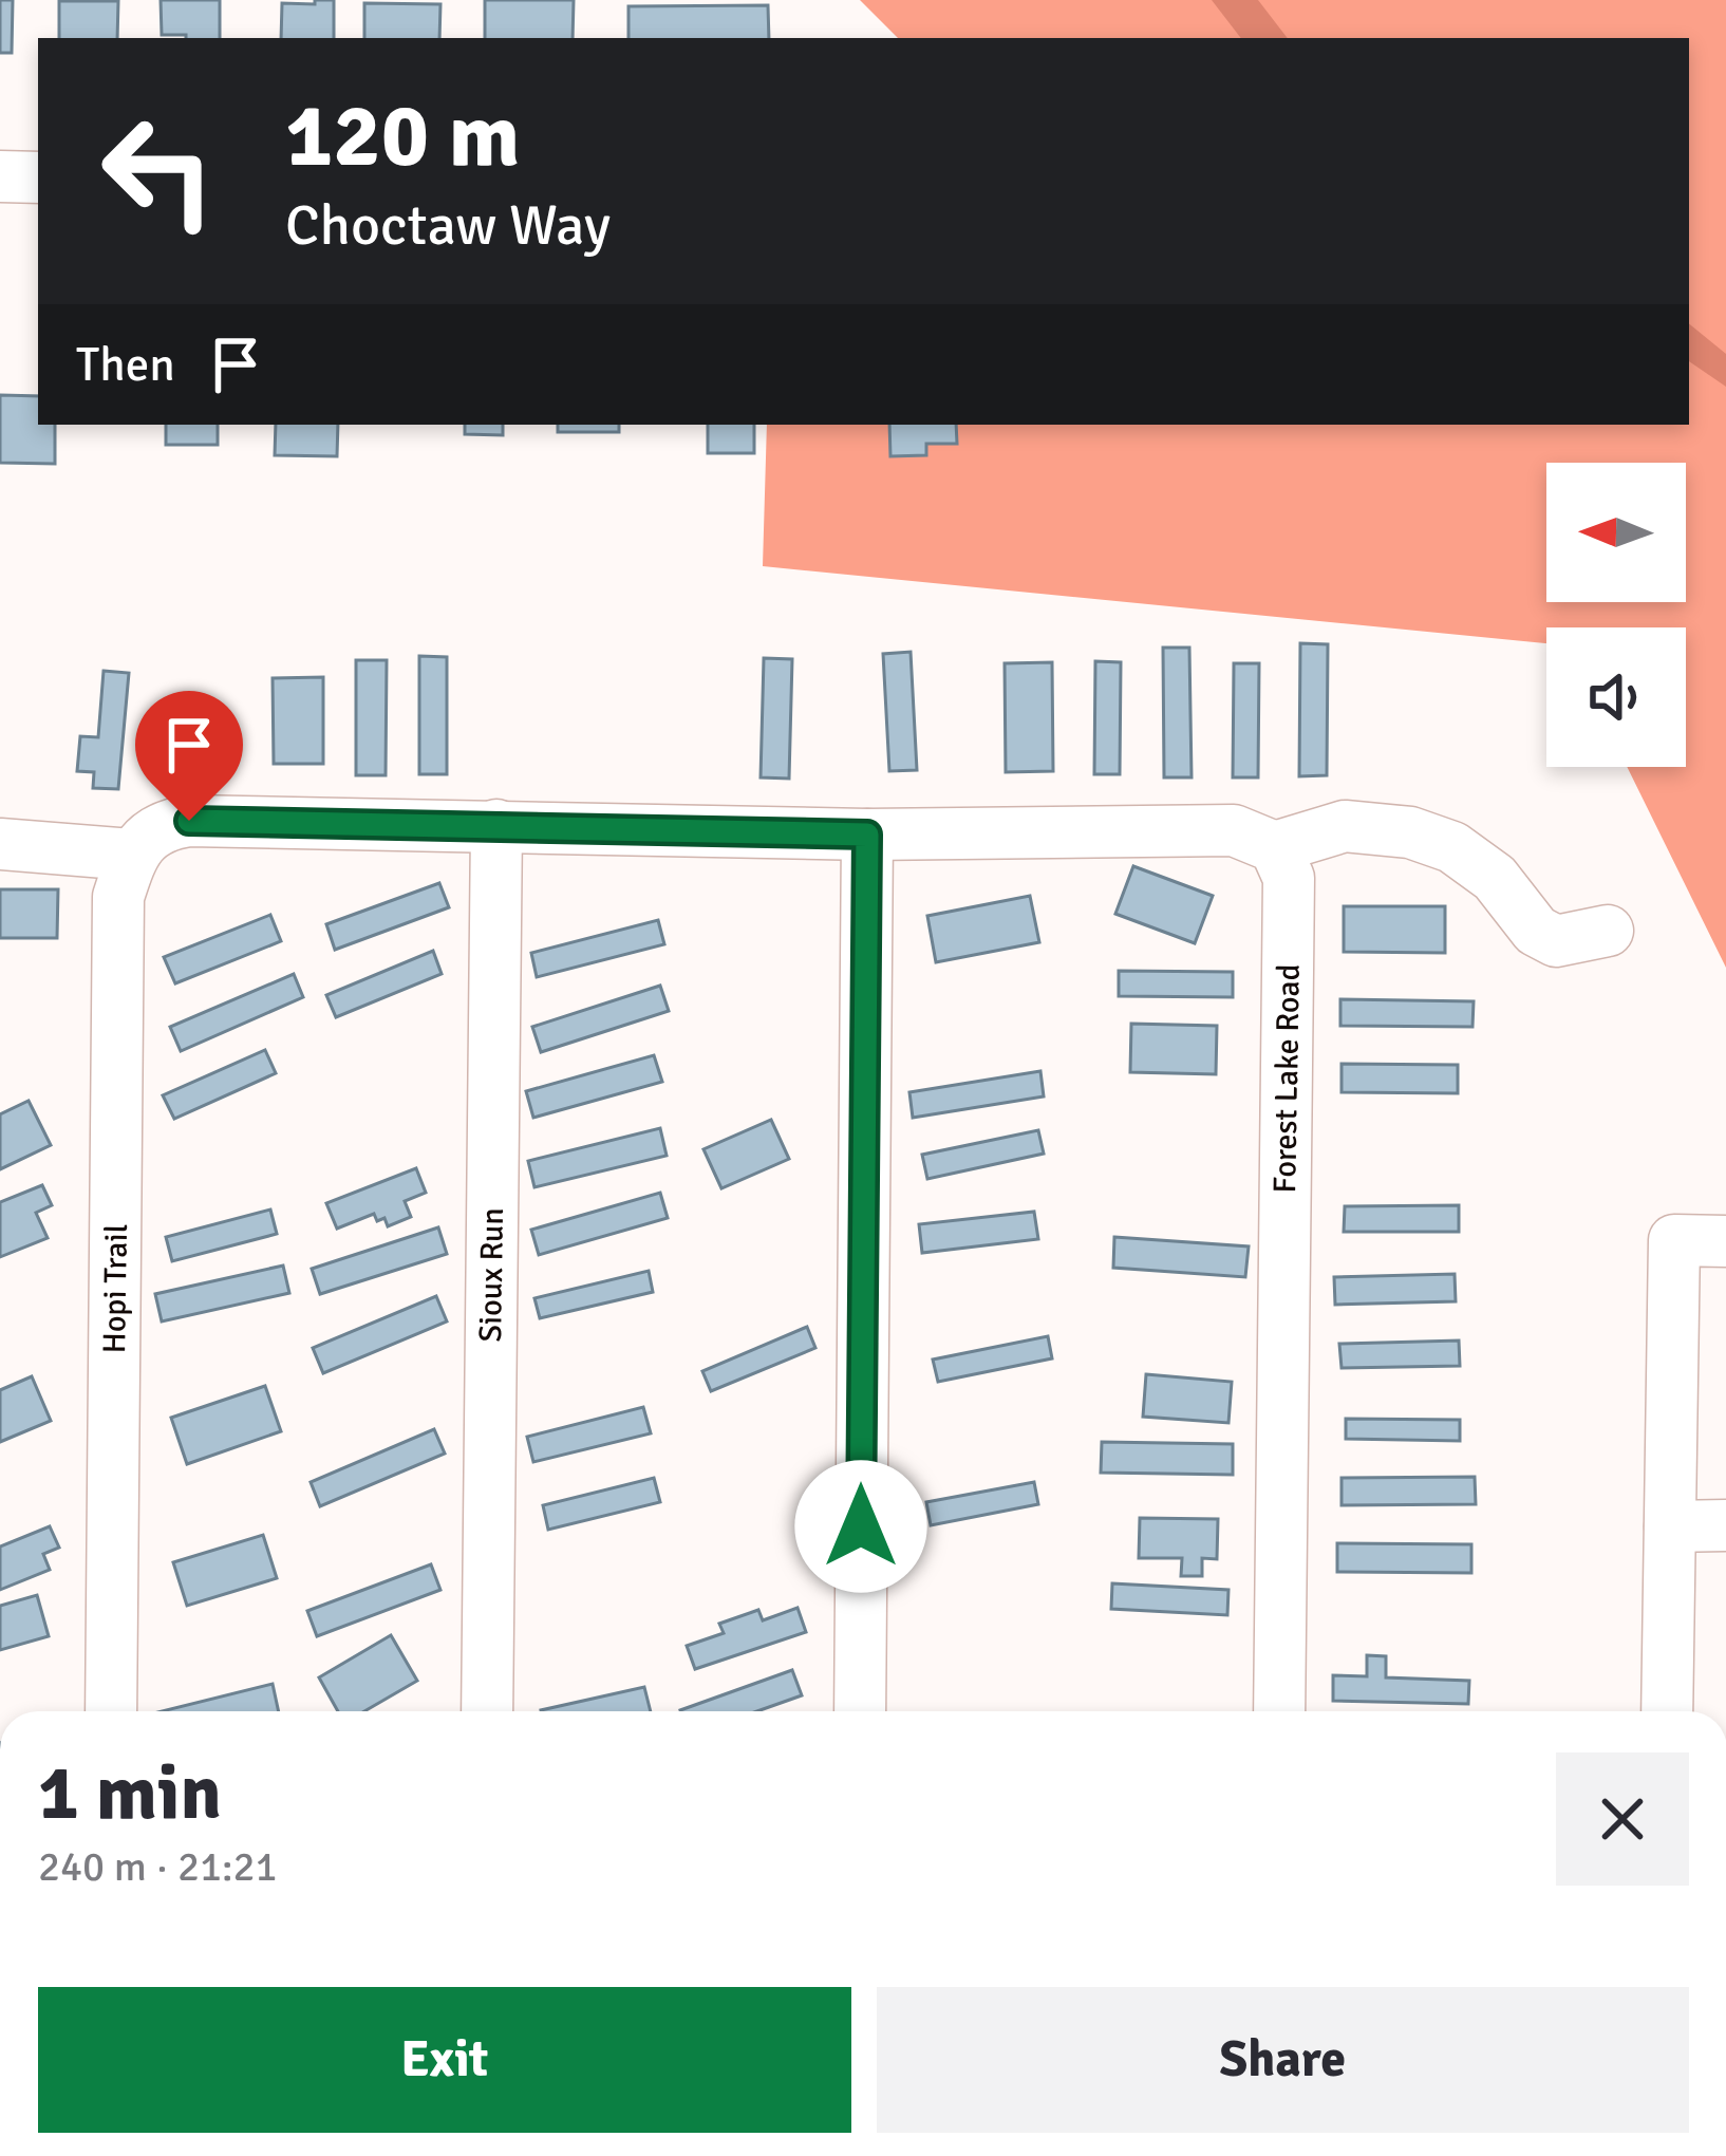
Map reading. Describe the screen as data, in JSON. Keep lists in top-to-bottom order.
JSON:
{
  "streets": {
    "street": ["Forest Lake Road", "Sioux Run", "Hopi Trail"]
  },
  "north": "left",
  "page": {
    "turn": ["120 m", "Choctaw Way"],
    "then": "Then",
    "heading": ["1 min", "240 m · 21:21"],
    "buttons": ["Exit", "Share"]
  }
}
